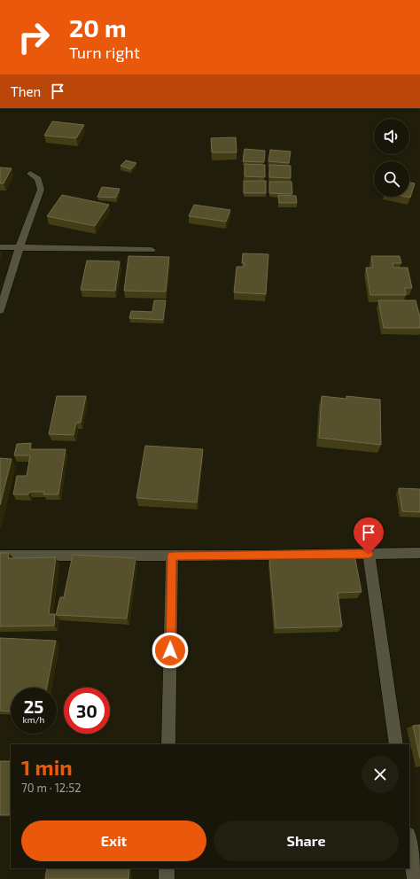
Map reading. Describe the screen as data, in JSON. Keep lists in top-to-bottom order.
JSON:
{
  "page": {
    "turn": ["20 m", "Turn right"],
    "then": "Then",
    "speed": "25 km/h",
    "limit": "30",
    "heading": ["1 min", "70 m · 12:52"],
    "buttons": ["Exit", "Share"]
  }
}
